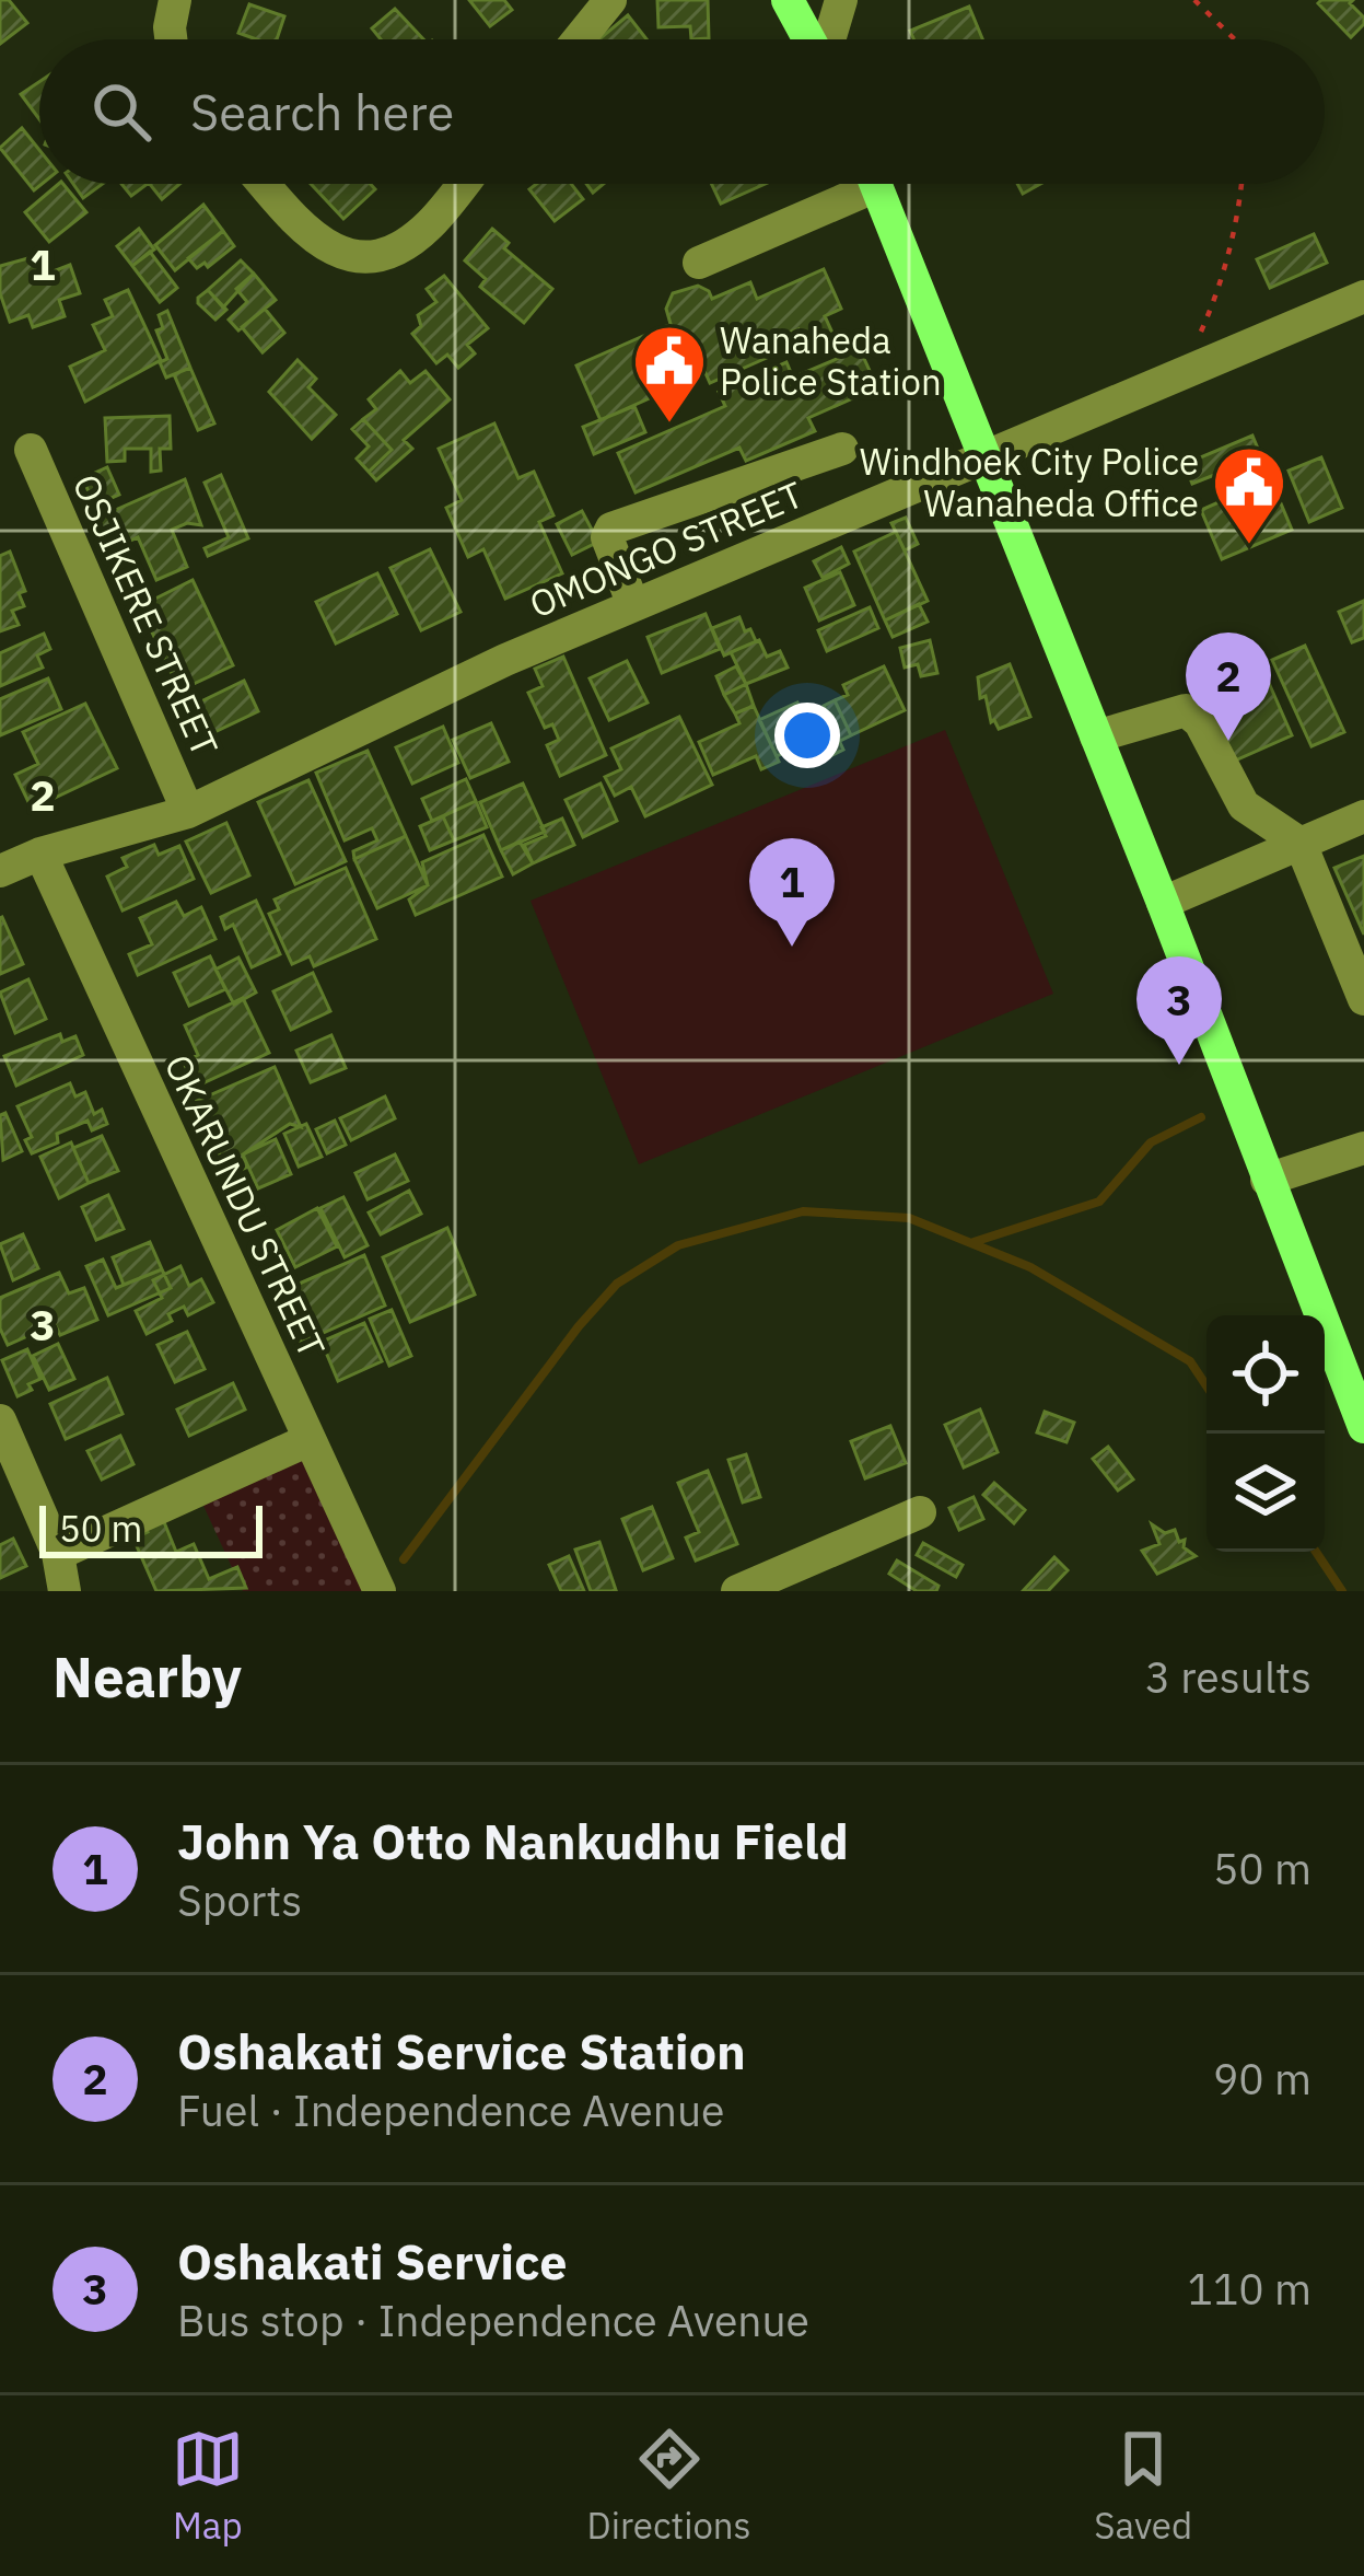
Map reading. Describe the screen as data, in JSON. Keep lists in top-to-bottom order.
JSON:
{
  "streets": {
    "street": ["OMONGO STREET", "OSJIKERE STREET", "OKARUNDU STREET"]
  },
  "crossings": [
    ["OMONGO STREET", "OSJIKERE STREET"],
    ["OMONGO STREET", "OKARUNDU STREET"]
  ],
  "places": {
    "public building": ["Wanaheda Police Station", "Windhoek City Police Wanaheda Office"]
  },
  "scale_bar": "50 m",
  "page": {
    "search": "Search here",
    "pins": ["2", "1", "3"],
    "scale": "50 m",
    "heading": ["Nearby", "3 results"],
    "list": [
      {
        "mark": "1",
        "name": "John Ya Otto Nankudhu Field",
        "note": "Sports",
        "value": "50 m"
      },
      {
        "mark": "2",
        "name": "Oshakati Service Station",
        "note": "Fuel · Independence Avenue",
        "value": "90 m"
      },
      {
        "mark": "3",
        "name": "Oshakati Service",
        "note": "Bus stop · Independence Avenue",
        "value": "110 m"
      }
    ],
    "nav": ["Map", "Directions", "Saved"]
  },
  "grid": {
    "rows": ["1", "2", "3"]
  }
}
